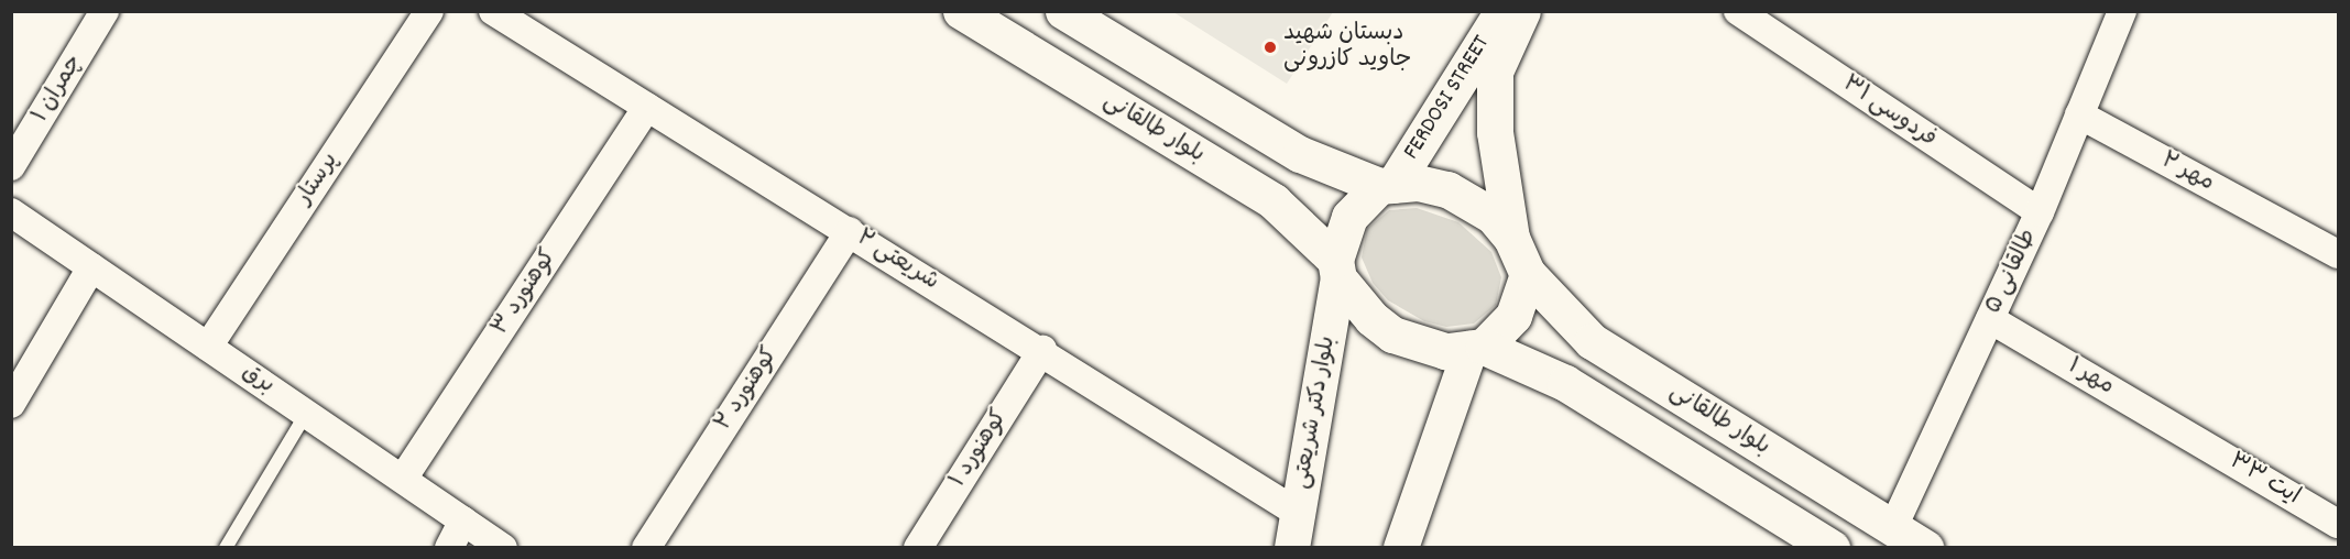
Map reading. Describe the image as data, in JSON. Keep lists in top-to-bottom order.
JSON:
{
  "streets": {
    "main road": ["FERDOSI STREET", "بلوار طالقانی"],
    "street": [
      "چمران ۱",
      "فردوسی ۳۱",
      "مهر ۲",
      "پرستار",
      "شریعتی ۲",
      "طالقانی ۵",
      "کوهنورد ۳",
      "مهر ۱",
      "برق",
      "کوهنورد ۲",
      "بلوار دکتر شریعتی",
      "کوهنورد ۱",
      "ایت ۳۳"
    ]
  },
  "crossings": [
    ["FERDOSI STREET", "بلوار طالقانی"],
    ["FERDOSI STREET", "بلوار دکتر شریعتی"],
    ["فردوسی ۳۱", "طالقانی ۵"],
    ["بلوار طالقانی", "طالقانی ۵"],
    ["بلوار طالقانی", "بلوار دکتر شریعتی"],
    ["مهر ۲", "طالقانی ۵"],
    ["پرستار", "برق"],
    ["شریعتی ۲", "کوهنورد ۳"],
    ["شریعتی ۲", "کوهنورد ۲"],
    ["شریعتی ۲", "بلوار دکتر شریعتی"],
    ["شریعتی ۲", "کوهنورد ۱"],
    ["طالقانی ۵", "مهر ۱"],
    ["کوهنورد ۳", "برق"],
    ["مهر ۱", "ایت ۳۳"]
  ],
  "places": ["دبستان شهید جاوید کازرونی"]
}
